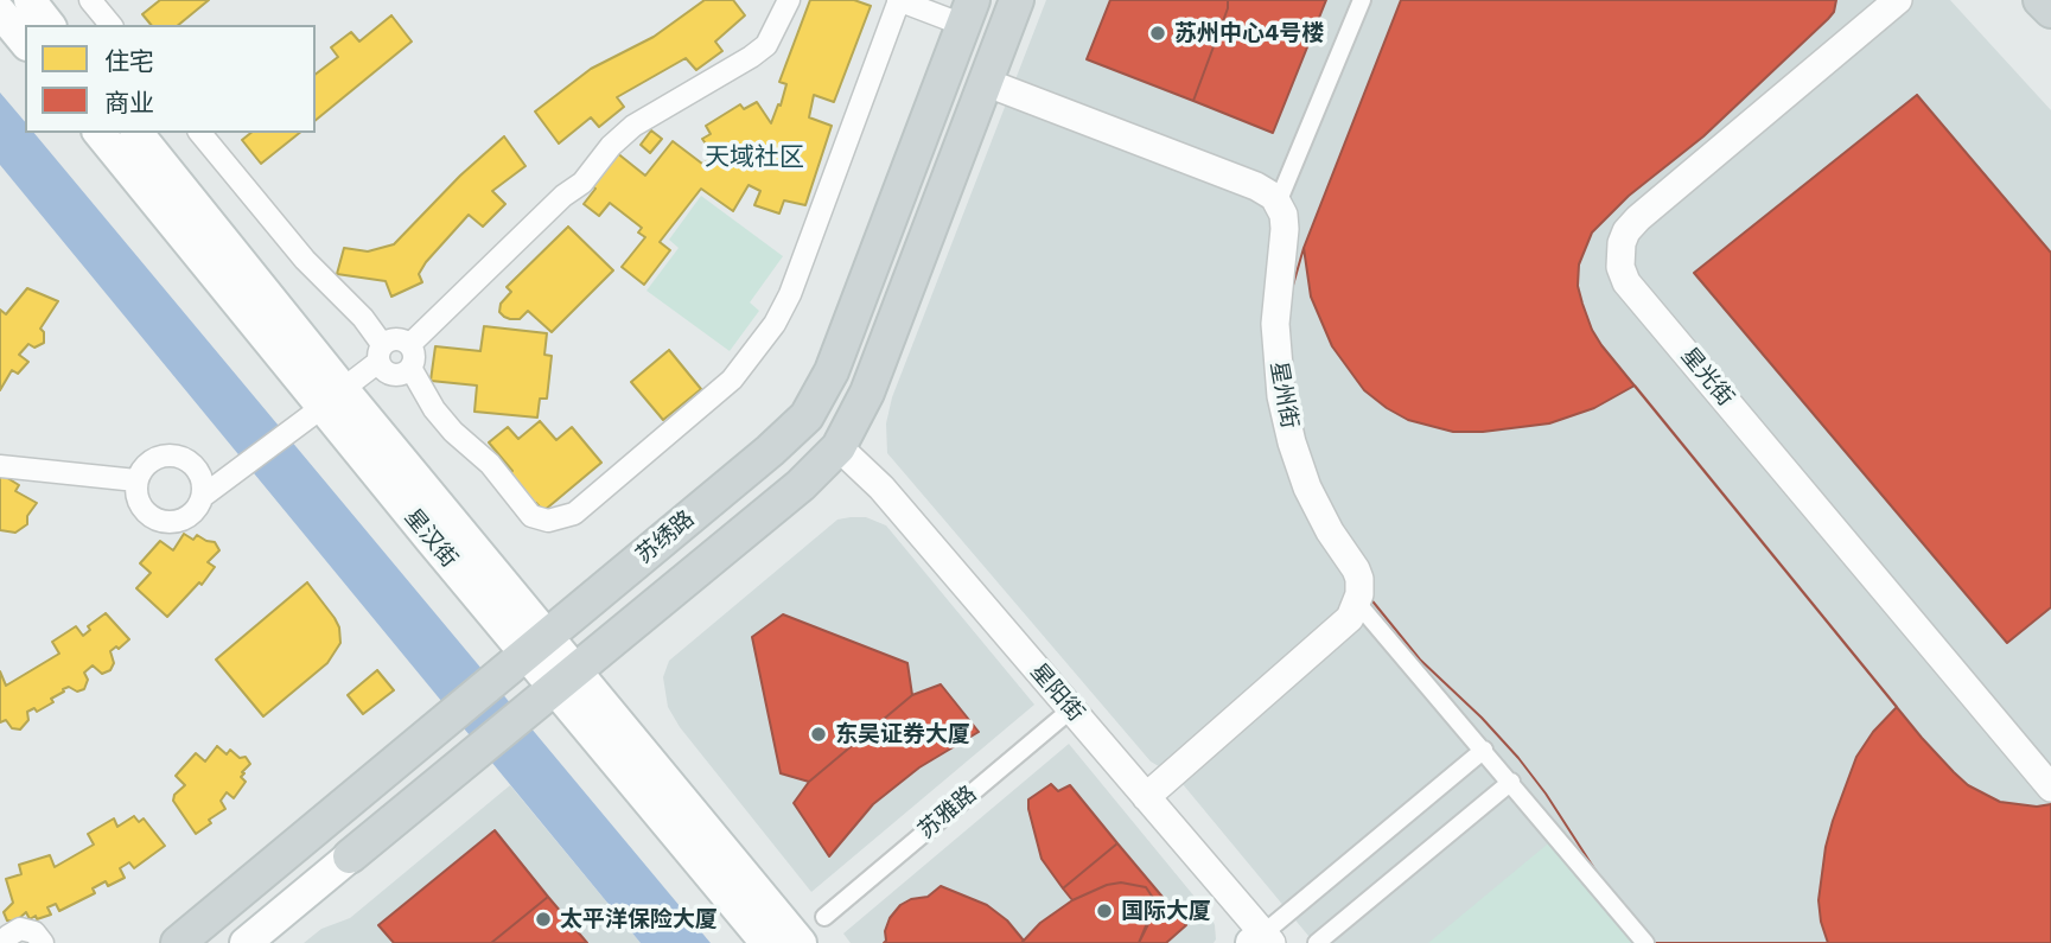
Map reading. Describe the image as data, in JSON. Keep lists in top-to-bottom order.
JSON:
{
  "streets": {
    "main road": ["苏绣路", "星汉街"],
    "street": [
      "星光街",
      "星州街",
      "星阳街",
      "苏雅路"
    ]
  },
  "crossings": [
    ["苏绣路", "星汉街"],
    ["苏绣路", "星阳街"],
    ["星阳街", "苏雅路"]
  ],
  "districts": ["天域社区"],
  "places": [
    "苏州中心4号楼",
    "东吴证券大厦",
    "国际大厦",
    "太平洋保险大厦"
  ],
  "legend": ["住宅", "商业"]
}
